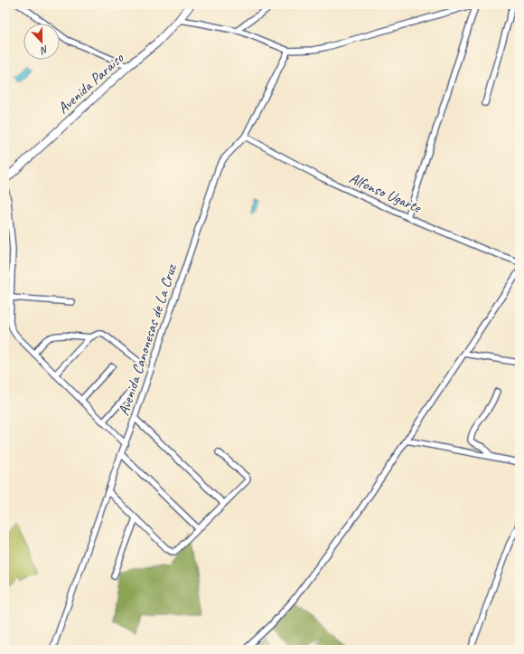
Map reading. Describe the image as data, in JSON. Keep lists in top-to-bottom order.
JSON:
{
  "streets": {
    "main road": ["Avenida Paraiso"],
    "street": ["Alfonso Ugarte", "Avenida Canonesas de La Cruz"]
  },
  "crossings": [
    ["Alfonso Ugarte", "Avenida Canonesas de La Cruz"]
  ],
  "north": "bottom"
}
